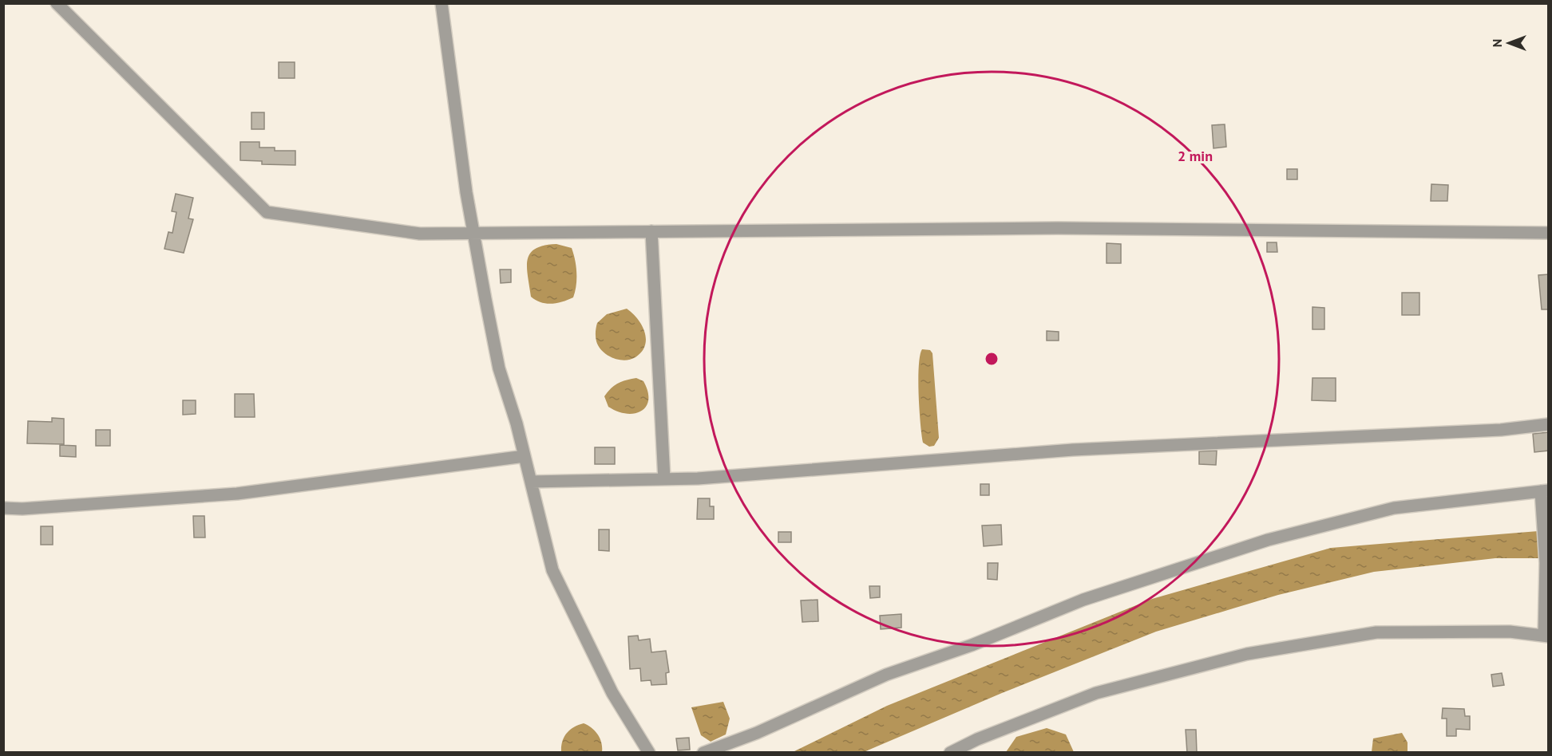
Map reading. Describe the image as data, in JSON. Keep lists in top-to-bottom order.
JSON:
{
  "north": "left",
  "rings": ["2 min"]
}
